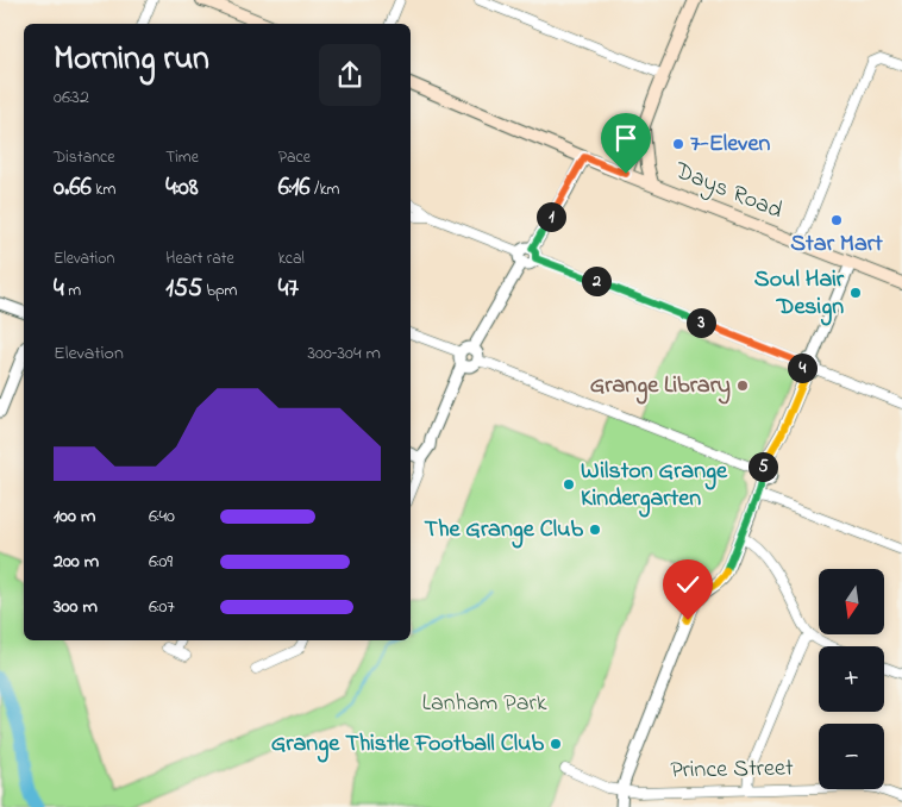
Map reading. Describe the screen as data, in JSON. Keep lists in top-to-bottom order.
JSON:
{
  "streets": {
    "main road": ["Days Road"],
    "street": ["Prince Street"]
  },
  "parks": ["Lanham Park"],
  "places": [
    "7-Eleven",
    "Star Mart",
    "Soul Hair Design",
    "Grange Library",
    "Wilston Grange Kindergarten",
    "The Grange Club",
    "Grange Thistle Football Club"
  ],
  "north": "bottom",
  "page": {
    "heading": ["Morning run", "06:32"],
    "stats": [
      ["Distance", "0.66 km"],
      ["Time", "4:08"],
      ["Pace", "6:16 /km"],
      ["Elevation", "4 m"],
      ["Heart rate", "155 bpm"],
      ["kcal", "47"]
    ],
    "pins": [
      "1",
      "2",
      "3",
      "4",
      "5"
    ],
    "chart": ["Elevation", "300–304 m"],
    "list": [
      {
        "name": "100 m",
        "note": "6:40"
      },
      {
        "name": "200 m",
        "note": "6:09"
      },
      {
        "name": "300 m",
        "note": "6:07"
      }
    ],
    "map_buttons": ["+", "−"]
  }
}
